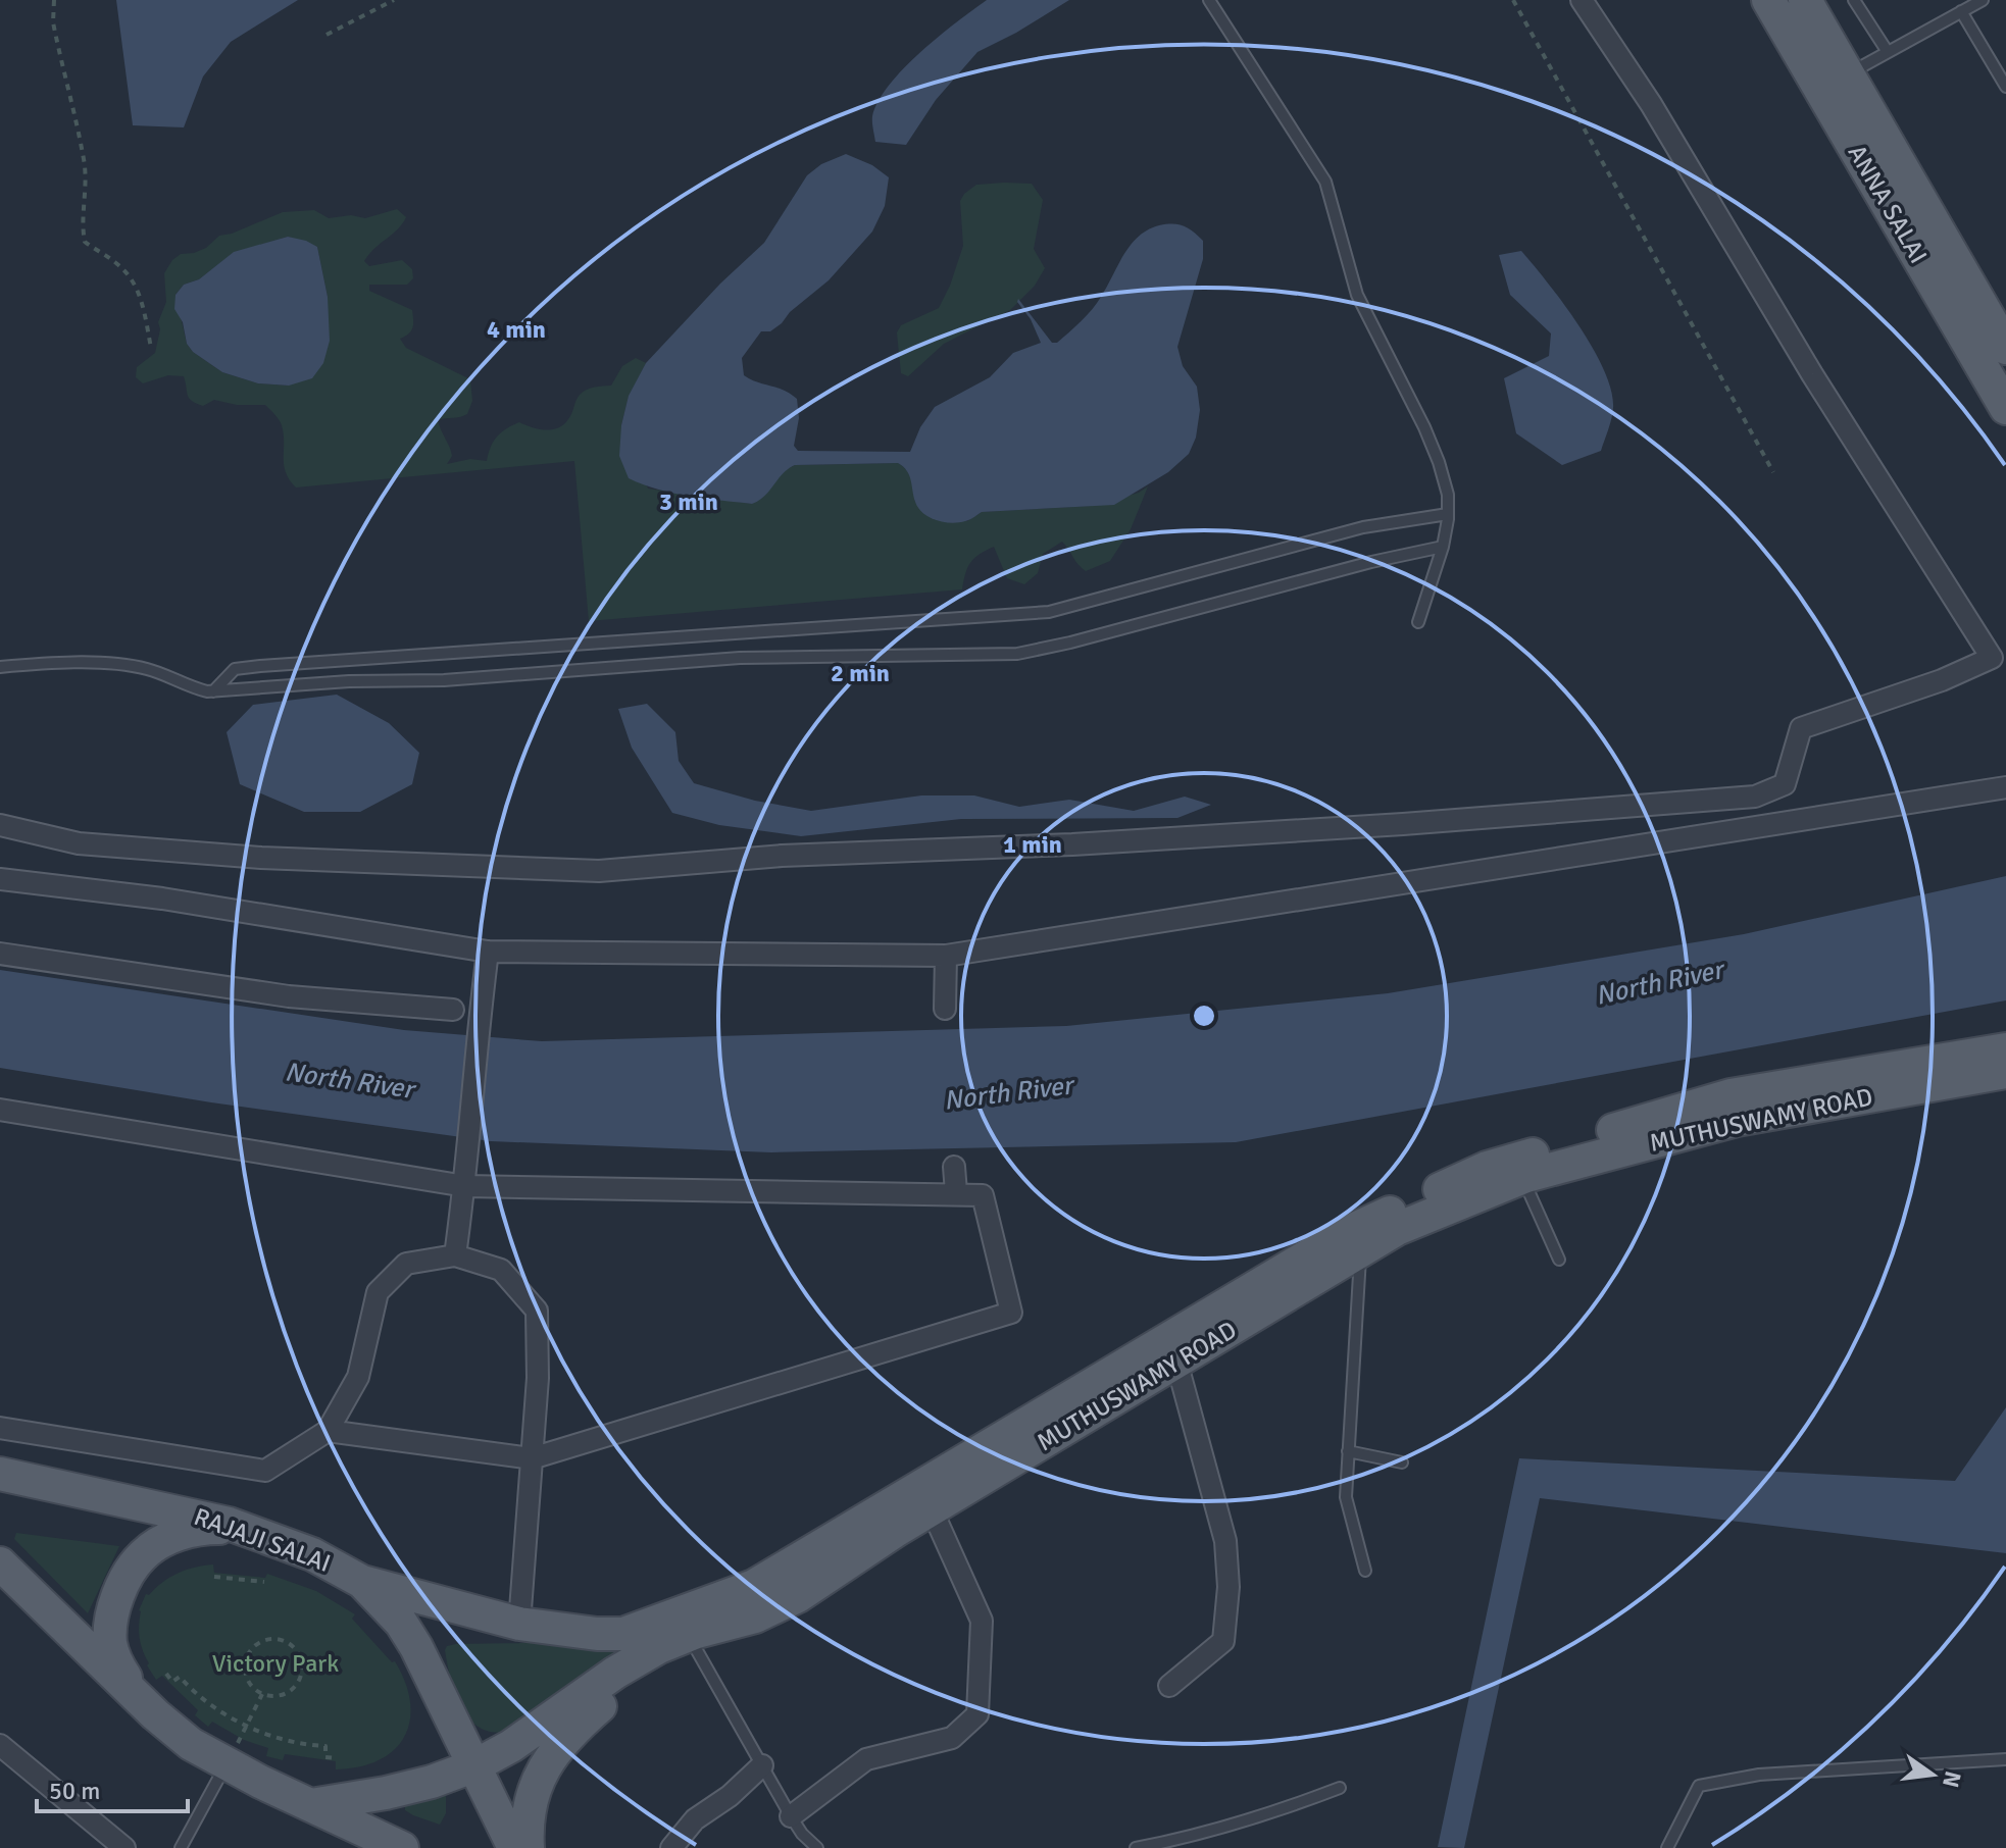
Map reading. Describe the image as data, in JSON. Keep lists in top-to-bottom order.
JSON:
{
  "streets": {
    "main road": ["ANNA SALAI", "MUTHUSWAMY ROAD", "RAJAJI SALAI"]
  },
  "crossings": [
    ["MUTHUSWAMY ROAD", "RAJAJI SALAI"]
  ],
  "water": ["North River"],
  "parks": ["Victory Park"],
  "scale_bar": "50 m",
  "north": "right",
  "rings": [
    "4 min",
    "3 min",
    "2 min",
    "1 min"
  ]
}
